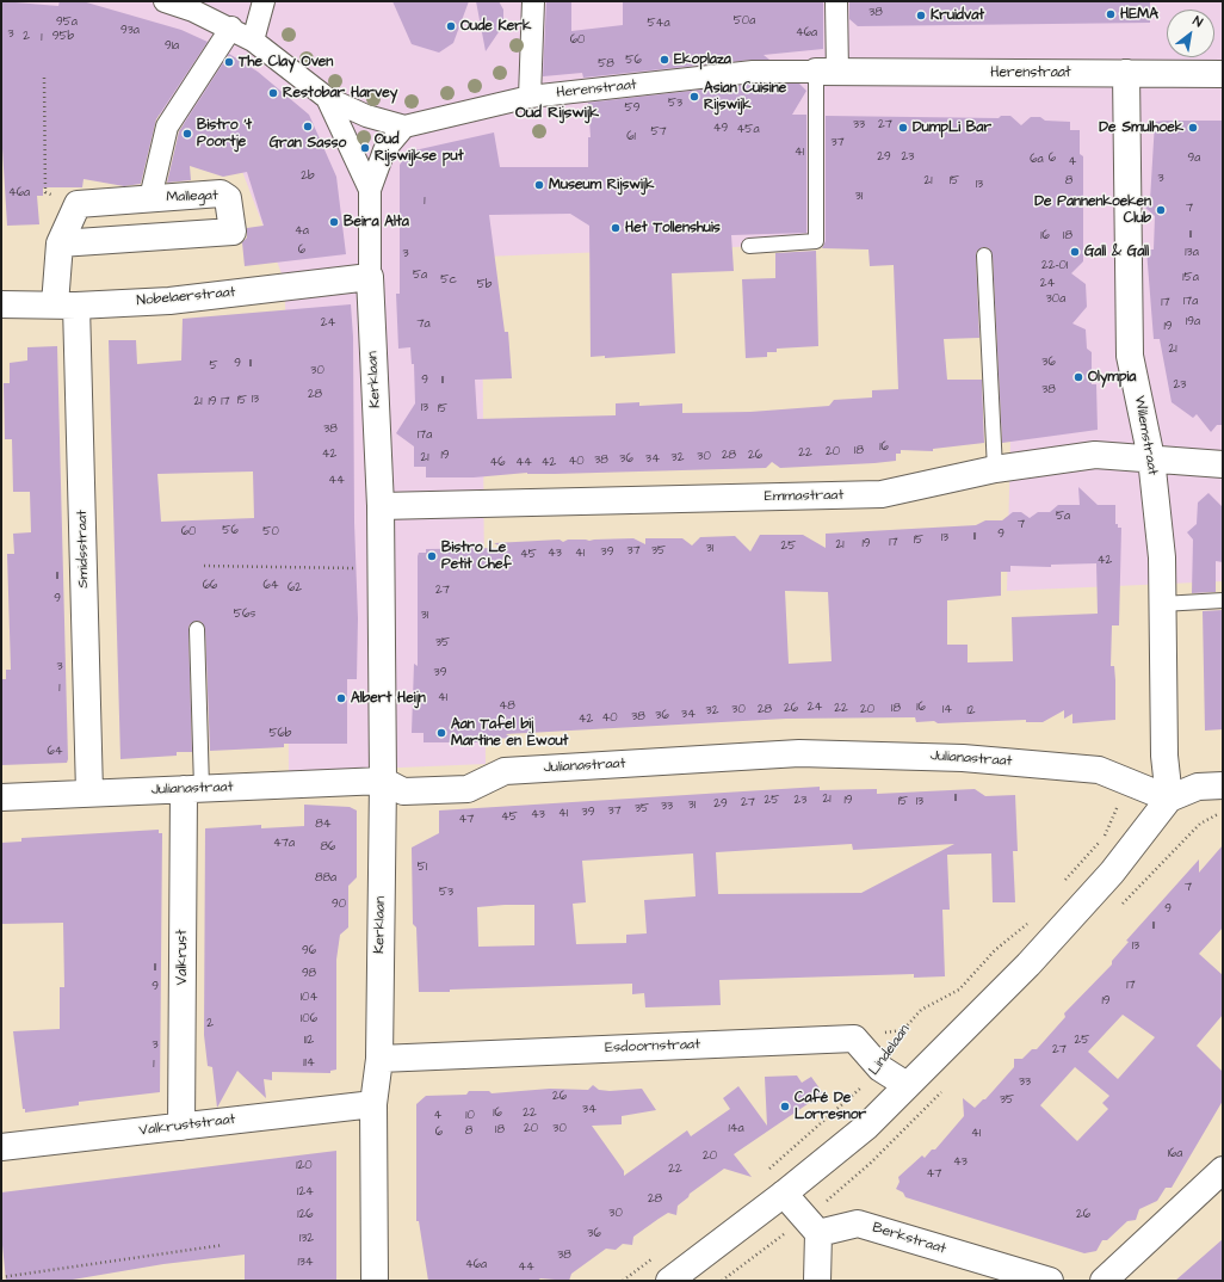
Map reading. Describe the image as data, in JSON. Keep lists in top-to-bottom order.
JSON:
{
  "streets": {
    "street": [
      "Herenstraat",
      "Mallegat",
      "Nobelaerstraat",
      "Kerklaan",
      "Willemstraat",
      "Emmastraat",
      "Smidsstraat",
      "Julianastraat",
      "Valkrust",
      "Esdoornstraat",
      "Valkruststraat",
      "Berkstraat"
    ],
    "path": ["Lindelaan"]
  },
  "crossings": [
    ["Herenstraat", "Kerklaan"],
    ["Herenstraat", "Willemstraat"],
    ["Nobelaerstraat", "Kerklaan"],
    ["Nobelaerstraat", "Smidsstraat"],
    ["Kerklaan", "Emmastraat"],
    ["Kerklaan", "Julianastraat"],
    ["Kerklaan", "Esdoornstraat"],
    ["Kerklaan", "Valkruststraat"],
    ["Willemstraat", "Emmastraat"],
    ["Willemstraat", "Julianastraat"],
    ["Smidsstraat", "Julianastraat"],
    ["Julianastraat", "Valkrust"],
    ["Valkrust", "Valkruststraat"],
    ["Esdoornstraat", "Lindelaan"]
  ],
  "districts": ["Oud Rijswijk"],
  "places": [
    "HEMA",
    "Kruidvat",
    "Oude Kerk",
    "Ekoplaza",
    "The Clay Oven",
    "Restobar Harvey",
    "Asian Cuisine Rijswijk",
    "Gran Sasso",
    "DumpLi Bar",
    "De Smulhoek",
    "Bistro 't Poortje",
    "Oud Rijswijkse put",
    "Museum Rijswijk",
    "De Pannenkoeken Club",
    "Beira Alta",
    "Het Tollenshuis",
    "Gall & Gall",
    "Olympia",
    "Bistro Le Petit Chef",
    "Albert Heijn",
    "Aan Tafel bij Martine en Ewout",
    "Café De Lorresnor"
  ],
  "house_numbers": [
    "38",
    "50a",
    "95a",
    "54a",
    "93a",
    "46a",
    "3",
    "2",
    "95b",
    "1",
    "60",
    "91a",
    "56",
    "58",
    "53",
    "59",
    "33",
    "27",
    "49",
    "45a",
    "57",
    "61",
    "37",
    "41",
    "29",
    "23",
    "6",
    "9a",
    "6a",
    "4",
    "2b",
    "3",
    "21",
    "15",
    "8",
    "13",
    "46a",
    "31",
    "1",
    "7",
    "4a",
    "11",
    "16",
    "18",
    "6",
    "13a",
    "3",
    "22-01",
    "5a",
    "15a",
    "5c",
    "24",
    "5b",
    "30a",
    "17a",
    "17",
    "19a",
    "24",
    "7a",
    "19",
    "21",
    "36",
    "9",
    "11",
    "5",
    "30",
    "9",
    "11",
    "23",
    "38",
    "28",
    "13",
    "15",
    "21",
    "19",
    "17",
    "13",
    "15",
    "38",
    "17a",
    "16",
    "18",
    "20",
    "22",
    "42",
    "19",
    "28",
    "26",
    "30",
    "21",
    "32",
    "36",
    "34",
    "38",
    "40",
    "46",
    "44",
    "42",
    "44",
    "5a",
    "7",
    "56",
    "60",
    "50",
    "9",
    "11",
    "13",
    "15",
    "17",
    "19",
    "21",
    "25",
    "31",
    "37",
    "35",
    "39",
    "43",
    "41",
    "45",
    "42",
    "11",
    "66",
    "64",
    "62",
    "27",
    "9",
    "56s",
    "31",
    "35",
    "3",
    "39",
    "1",
    "41",
    "48",
    "24",
    "16",
    "26",
    "22",
    "18",
    "30",
    "28",
    "20",
    "14",
    "32",
    "12",
    "34",
    "36",
    "38",
    "40",
    "42",
    "56b",
    "64",
    "11",
    "21",
    "25",
    "23",
    "19",
    "15",
    "13",
    "27",
    "29",
    "31",
    "33",
    "35",
    "37",
    "39",
    "41",
    "43",
    "45",
    "47",
    "84",
    "47a",
    "86",
    "51",
    "88a",
    "7",
    "53",
    "90",
    "9",
    "11",
    "13",
    "96",
    "11",
    "98",
    "17",
    "9",
    "104",
    "19",
    "106",
    "2",
    "112",
    "25",
    "3",
    "27",
    "114",
    "1",
    "33",
    "26",
    "35",
    "34",
    "16",
    "22",
    "4",
    "10",
    "20",
    "30",
    "14a",
    "18",
    "8",
    "6",
    "41",
    "16a",
    "20",
    "43",
    "120",
    "22",
    "47",
    "124",
    "28",
    "30",
    "126",
    "26",
    "36",
    "132",
    "38",
    "134",
    "46a",
    "44"
  ],
  "north": "top right"
}
